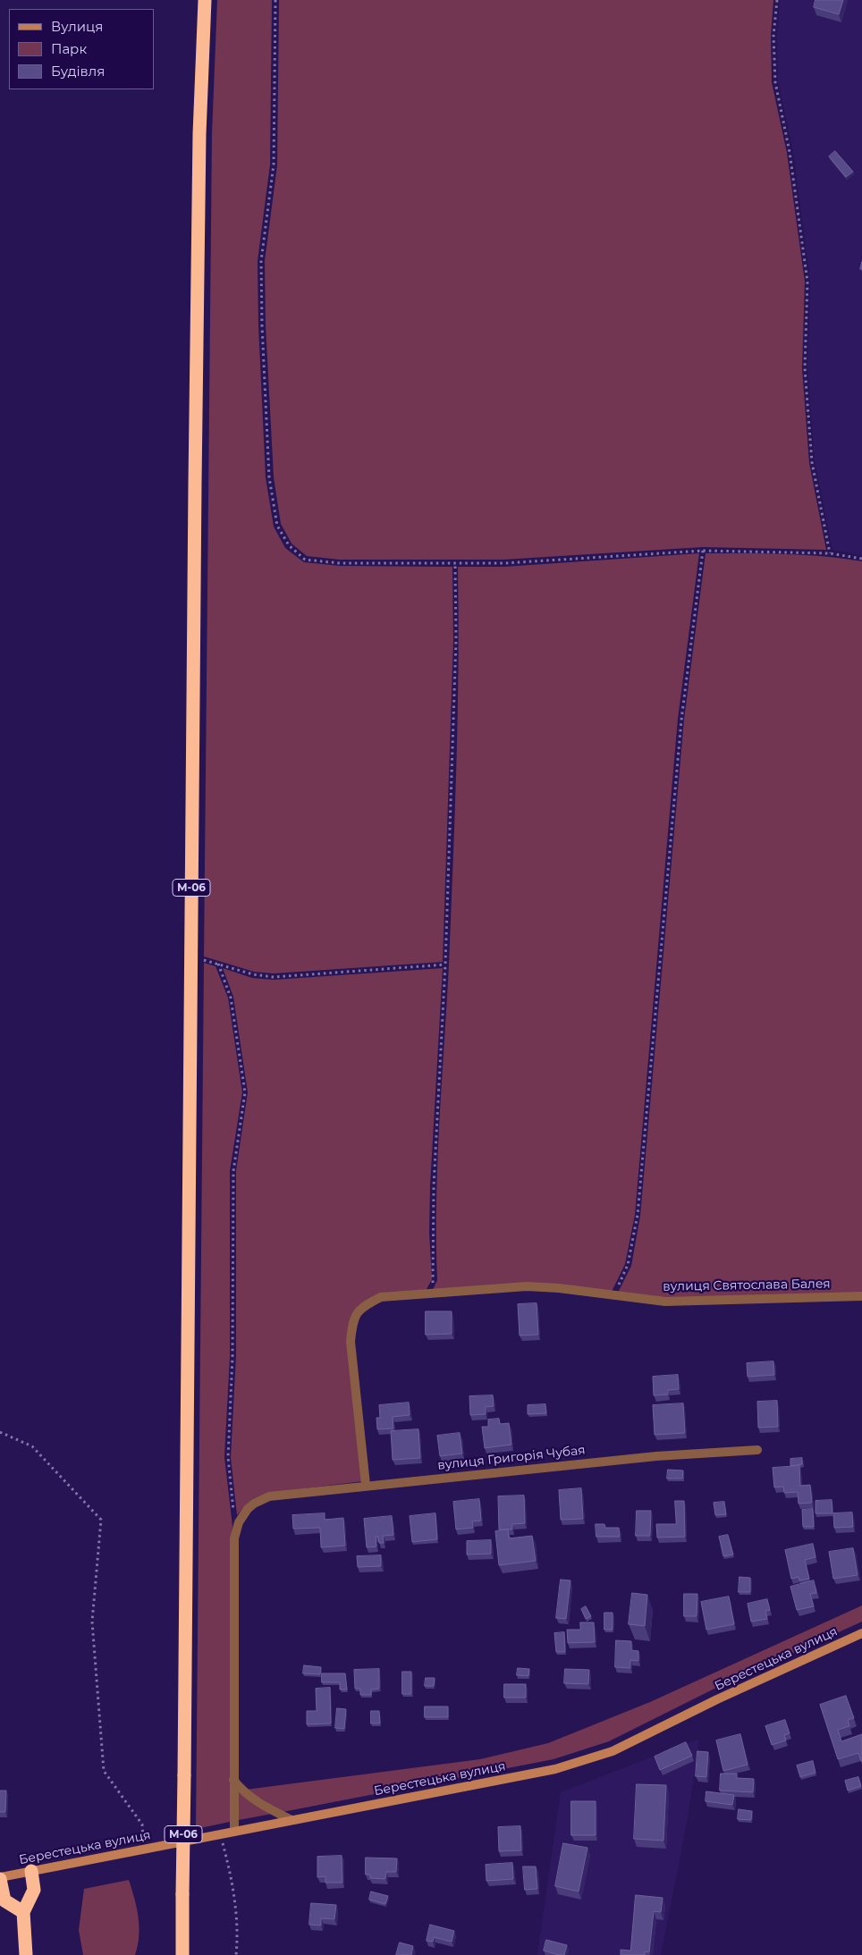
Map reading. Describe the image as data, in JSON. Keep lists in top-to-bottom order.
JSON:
{
  "streets": {
    "highway": ["М-06"],
    "main road": ["Берестецька вулиця"],
    "street": ["вулиця Святослава Балея", "вулиця Григорія Чубая"]
  },
  "crossings": [
    ["вулиця Святослава Балея", "вулиця Григорія Чубая"]
  ],
  "legend": ["Вулиця", "Парк", "Будівля"]
}
